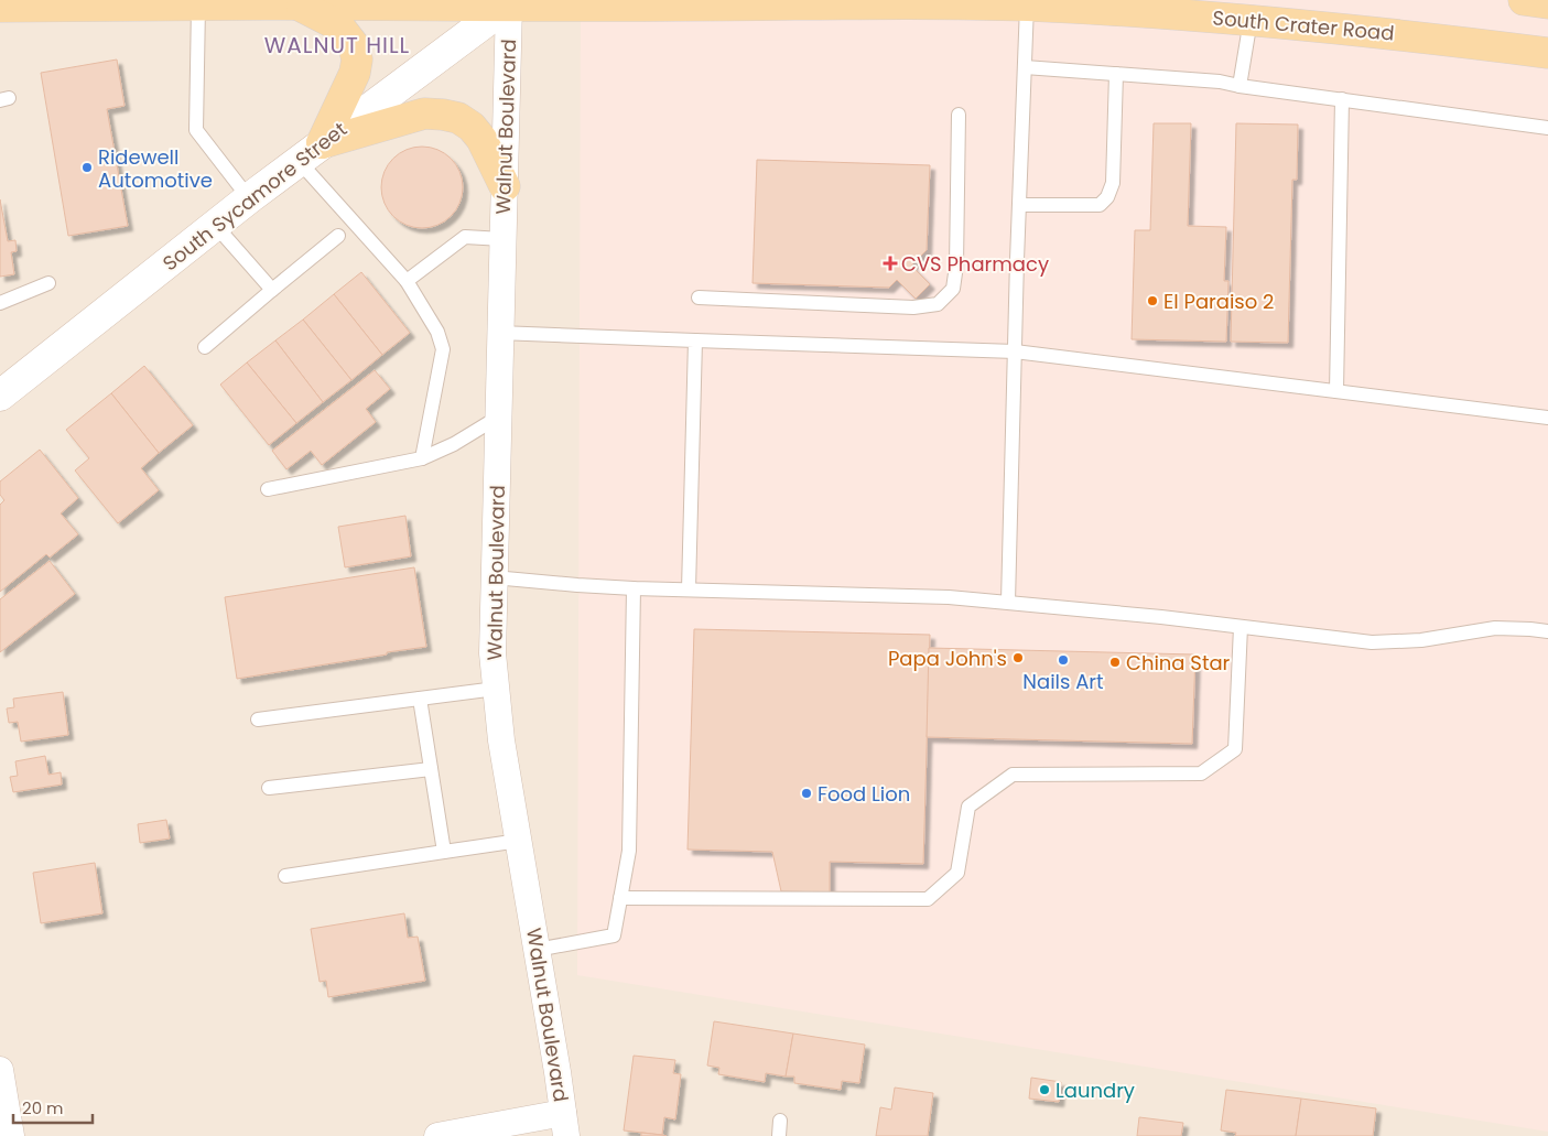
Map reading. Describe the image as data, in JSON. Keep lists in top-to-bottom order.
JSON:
{
  "streets": {
    "main road": ["South Crater Road", "South Sycamore Street"],
    "street": ["Walnut Boulevard"]
  },
  "crossings": [
    ["South Crater Road", "Walnut Boulevard"],
    ["South Crater Road", "South Sycamore Street"],
    ["Walnut Boulevard", "South Sycamore Street"]
  ],
  "districts": ["WALNUT HILL"],
  "places": {
    "other": [
      "Ridewell Automotive",
      "El Paraiso 2",
      "Papa John's",
      "Nails Art",
      "China Star",
      "Food Lion",
      "Laundry"
    ],
    "health": ["CVS Pharmacy"]
  },
  "scale_bar": "20 m"
}
